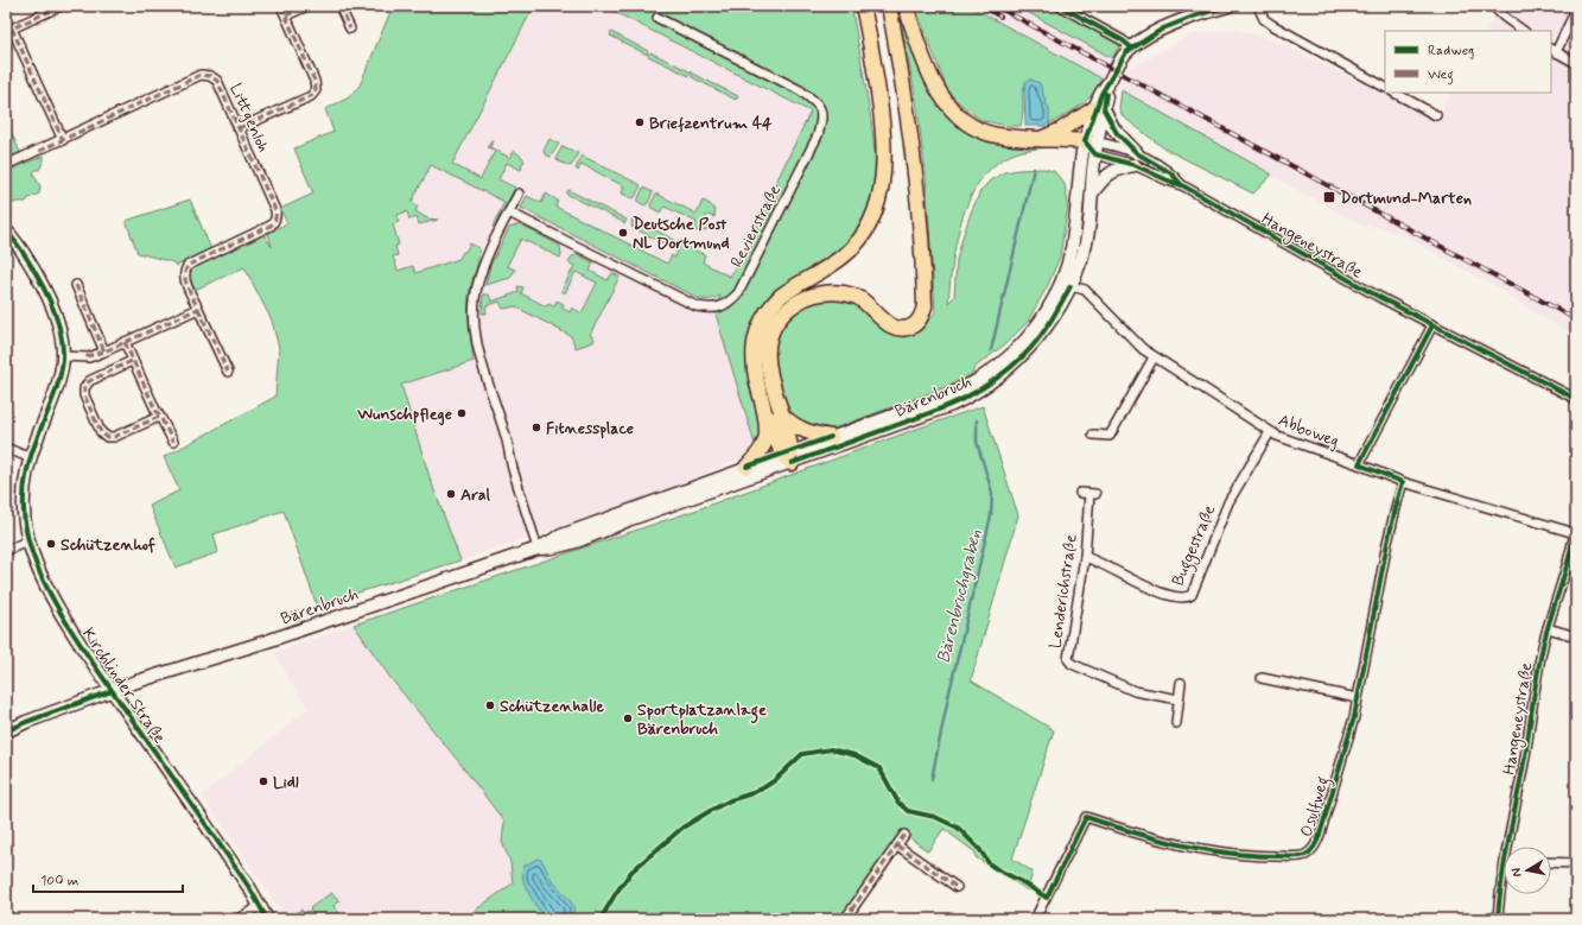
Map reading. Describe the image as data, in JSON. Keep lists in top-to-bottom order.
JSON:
{
  "streets": {
    "main road": ["Bärenbruch", "Kirchlinder Straße"],
    "street": [
      "Littgenloh",
      "Revierstraße",
      "Hangeneystraße",
      "Abboweg",
      "Buggestraße",
      "Lenderichstraße",
      "Osulfweg"
    ]
  },
  "crossings": [
    ["Hangeneystraße", "Bärenbruch"],
    ["Hangeneystraße", "Abboweg"],
    ["Bärenbruch", "Abboweg"],
    ["Bärenbruch", "Kirchlinder Straße"],
    ["Abboweg", "Buggestraße"],
    ["Abboweg", "Osulfweg"],
    ["Buggestraße", "Lenderichstraße"]
  ],
  "water": ["Bärenbruchgraben"],
  "places": {
    "other": [
      "Briefzentrum 44",
      "Deutsche Post NL Dortmund",
      "Wunschpflege",
      "Fitnessplace",
      "Aral",
      "Schützenhof",
      "Schützenhalle",
      "Sportplatzanlage Bärenbruch",
      "Lidl"
    ],
    "transit": ["Dortmund-Marten"]
  },
  "legend": ["Radweg", "Weg"],
  "scale_bar": "100 m",
  "north": "left"
}
